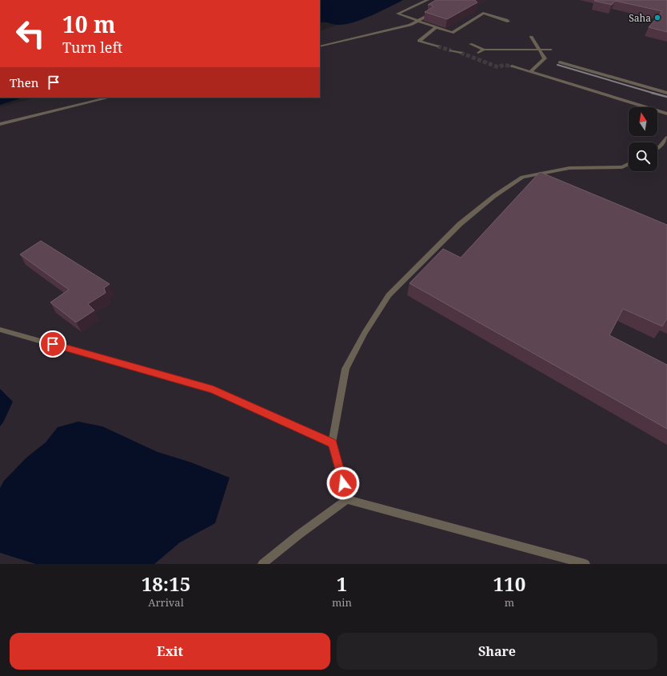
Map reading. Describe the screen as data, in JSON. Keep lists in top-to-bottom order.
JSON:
{
  "places": ["Saha"],
  "north": "top",
  "page": {
    "turn": ["10 m", "Turn left"],
    "then": "Then",
    "eta": [
      "18:15",
      "Arrival",
      "1",
      "min",
      "110",
      "m"
    ],
    "buttons": ["Exit", "Share"]
  }
}
